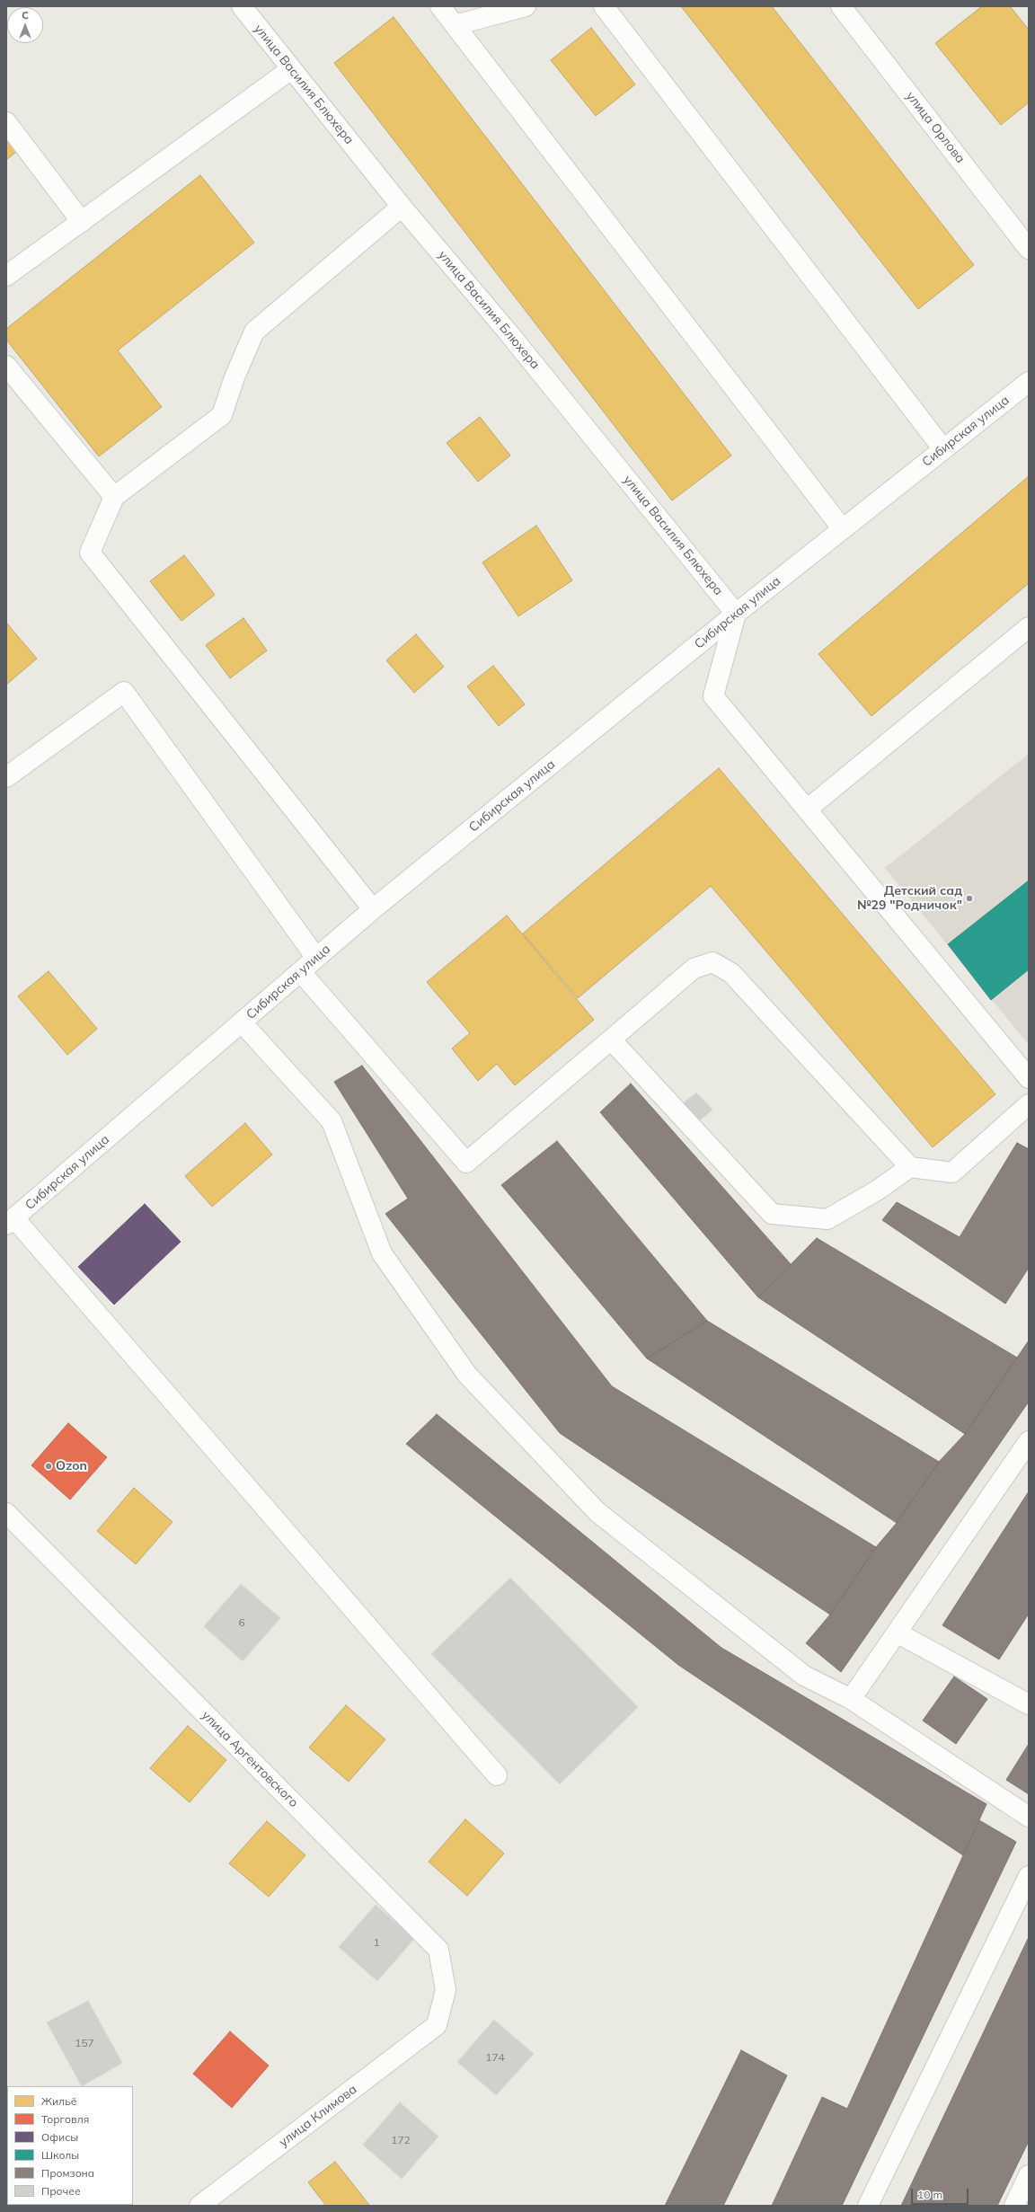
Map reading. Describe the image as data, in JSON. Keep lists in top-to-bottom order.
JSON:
{
  "streets": {
    "street": [
      "улица Василия Блюхера",
      "улица Орлова",
      "Сибирская улица",
      "улица Аргентовского",
      "улица Климова"
    ]
  },
  "crossings": [
    ["улица Василия Блюхера", "Сибирская улица"],
    ["улица Аргентовского", "улица Климова"]
  ],
  "places": ["Детский сад №29 \"Родничок\"", "Ozon"],
  "house_numbers": [
    "6",
    "1",
    "157",
    "174",
    "172"
  ],
  "legend": [
    "Жильё",
    "Торговля",
    "Офисы",
    "Школы",
    "Промзона",
    "Прочее"
  ],
  "scale_bar": "10 m",
  "north": "top"
}
